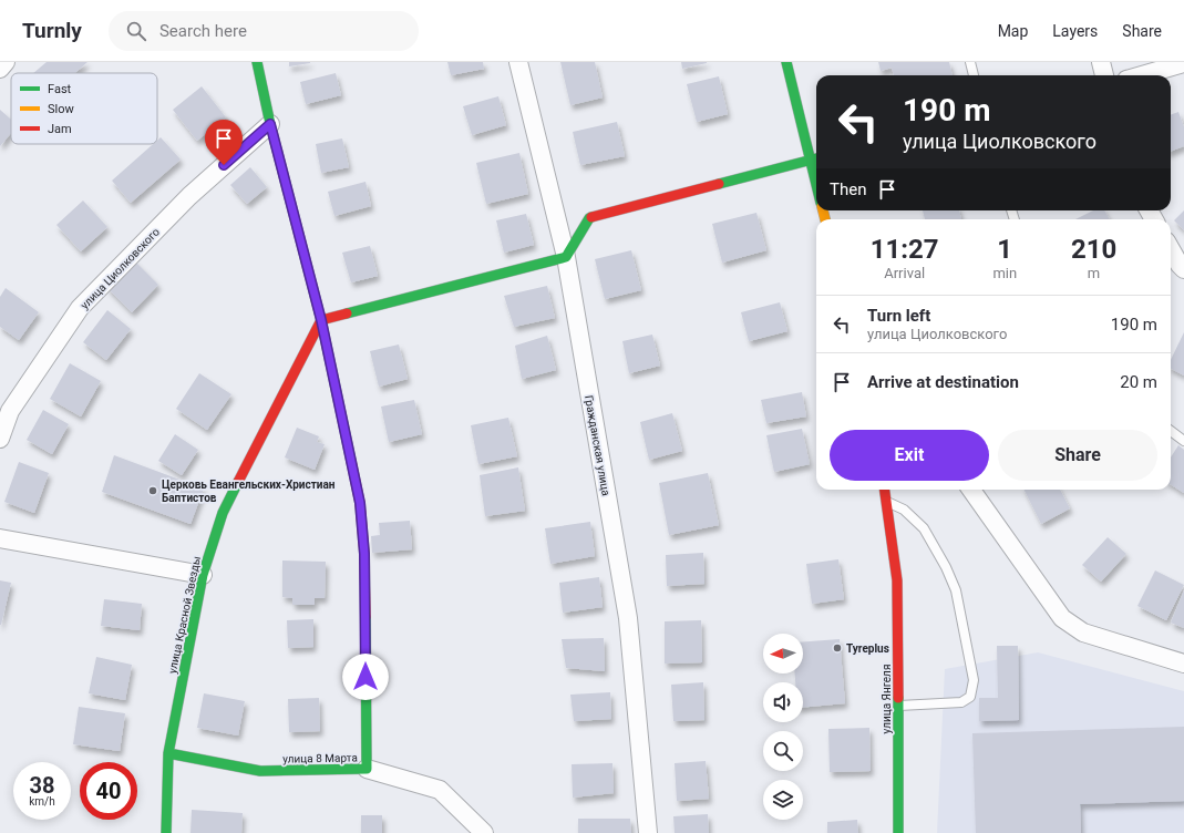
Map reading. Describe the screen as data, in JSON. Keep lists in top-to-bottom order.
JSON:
{
  "streets": {
    "street": [
      "улица Циолковского",
      "Гражданская улица",
      "улица Красной Звезды",
      "улица Янгеля",
      "улица 8 Марта"
    ]
  },
  "crossings": [
    ["улица Циолковского", "улица 8 Марта"],
    ["улица Красной Звезды", "улица 8 Марта"]
  ],
  "places": ["Церковь Евангельских-Христиан Баптистов", "Tyreplus"],
  "legend": ["Fast", "Slow", "Jam"],
  "north": "left",
  "page": {
    "header": "Turnly",
    "search": "Search here",
    "nav": ["Map", "Layers", "Share"],
    "turn": ["190 m", "улица Циолковского"],
    "then": "Then",
    "eta": [
      "11:27",
      "Arrival",
      "1",
      "min",
      "210",
      "m"
    ],
    "list": [
      {
        "name": "Turn left",
        "note": "улица Циолковского",
        "value": "190 m"
      },
      {
        "name": "Arrive at destination",
        "value": "20 m"
      }
    ],
    "buttons": ["Exit", "Share"],
    "speed": "38 km/h",
    "limit": "40"
  }
}
